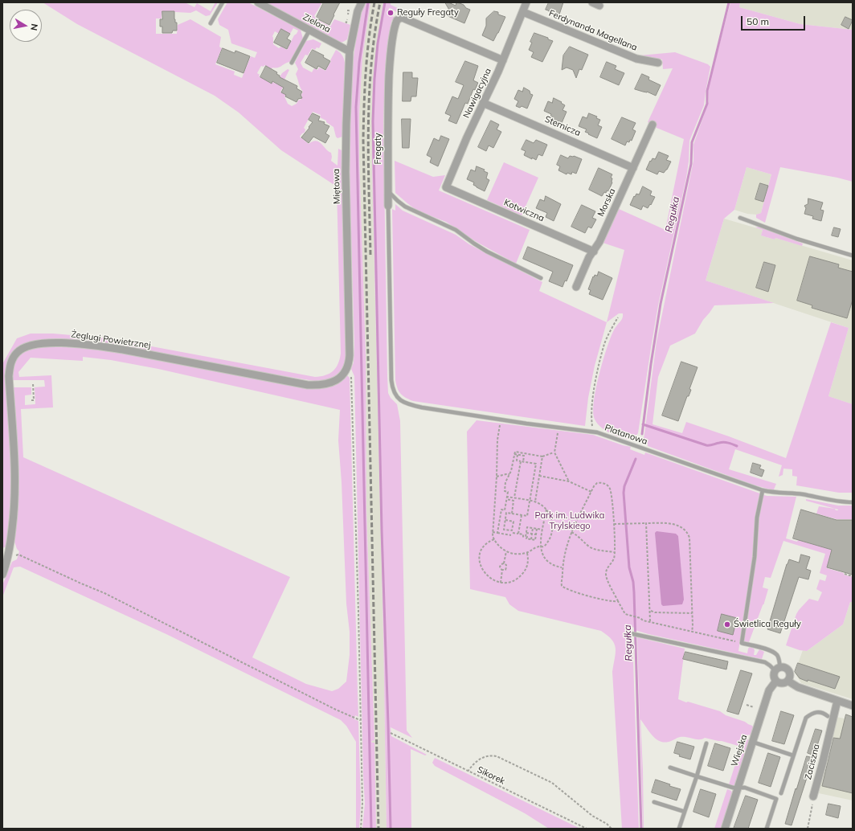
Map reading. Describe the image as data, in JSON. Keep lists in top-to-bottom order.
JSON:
{
  "streets": {
    "street": [
      "Zielona",
      "Ferdynanda Magellana",
      "Nawigacyjna",
      "Sternicza",
      "Fregaty",
      "Miętowa",
      "Morska",
      "Kotwiczna",
      "Żeglugi Powietrznej",
      "Wiejska",
      "Zaciszna"
    ],
    "lane": ["Platanowa"],
    "path": ["Sikorek"]
  },
  "crossings": [
    ["Zielona", "Miętowa"],
    ["Ferdynanda Magellana", "Nawigacyjna"],
    ["Nawigacyjna", "Sternicza"],
    ["Nawigacyjna", "Fregaty"],
    ["Nawigacyjna", "Kotwiczna"],
    ["Sternicza", "Morska"],
    ["Fregaty", "Platanowa"],
    ["Miętowa", "Żeglugi Powietrznej"],
    ["Morska", "Kotwiczna"]
  ],
  "water": ["Regułka"],
  "parks": ["Park im. Ludwika Trylskiego"],
  "places": ["Reguły Fregaty", "Świetlica Reguły"],
  "scale_bar": "50 m",
  "north": "right"
}
